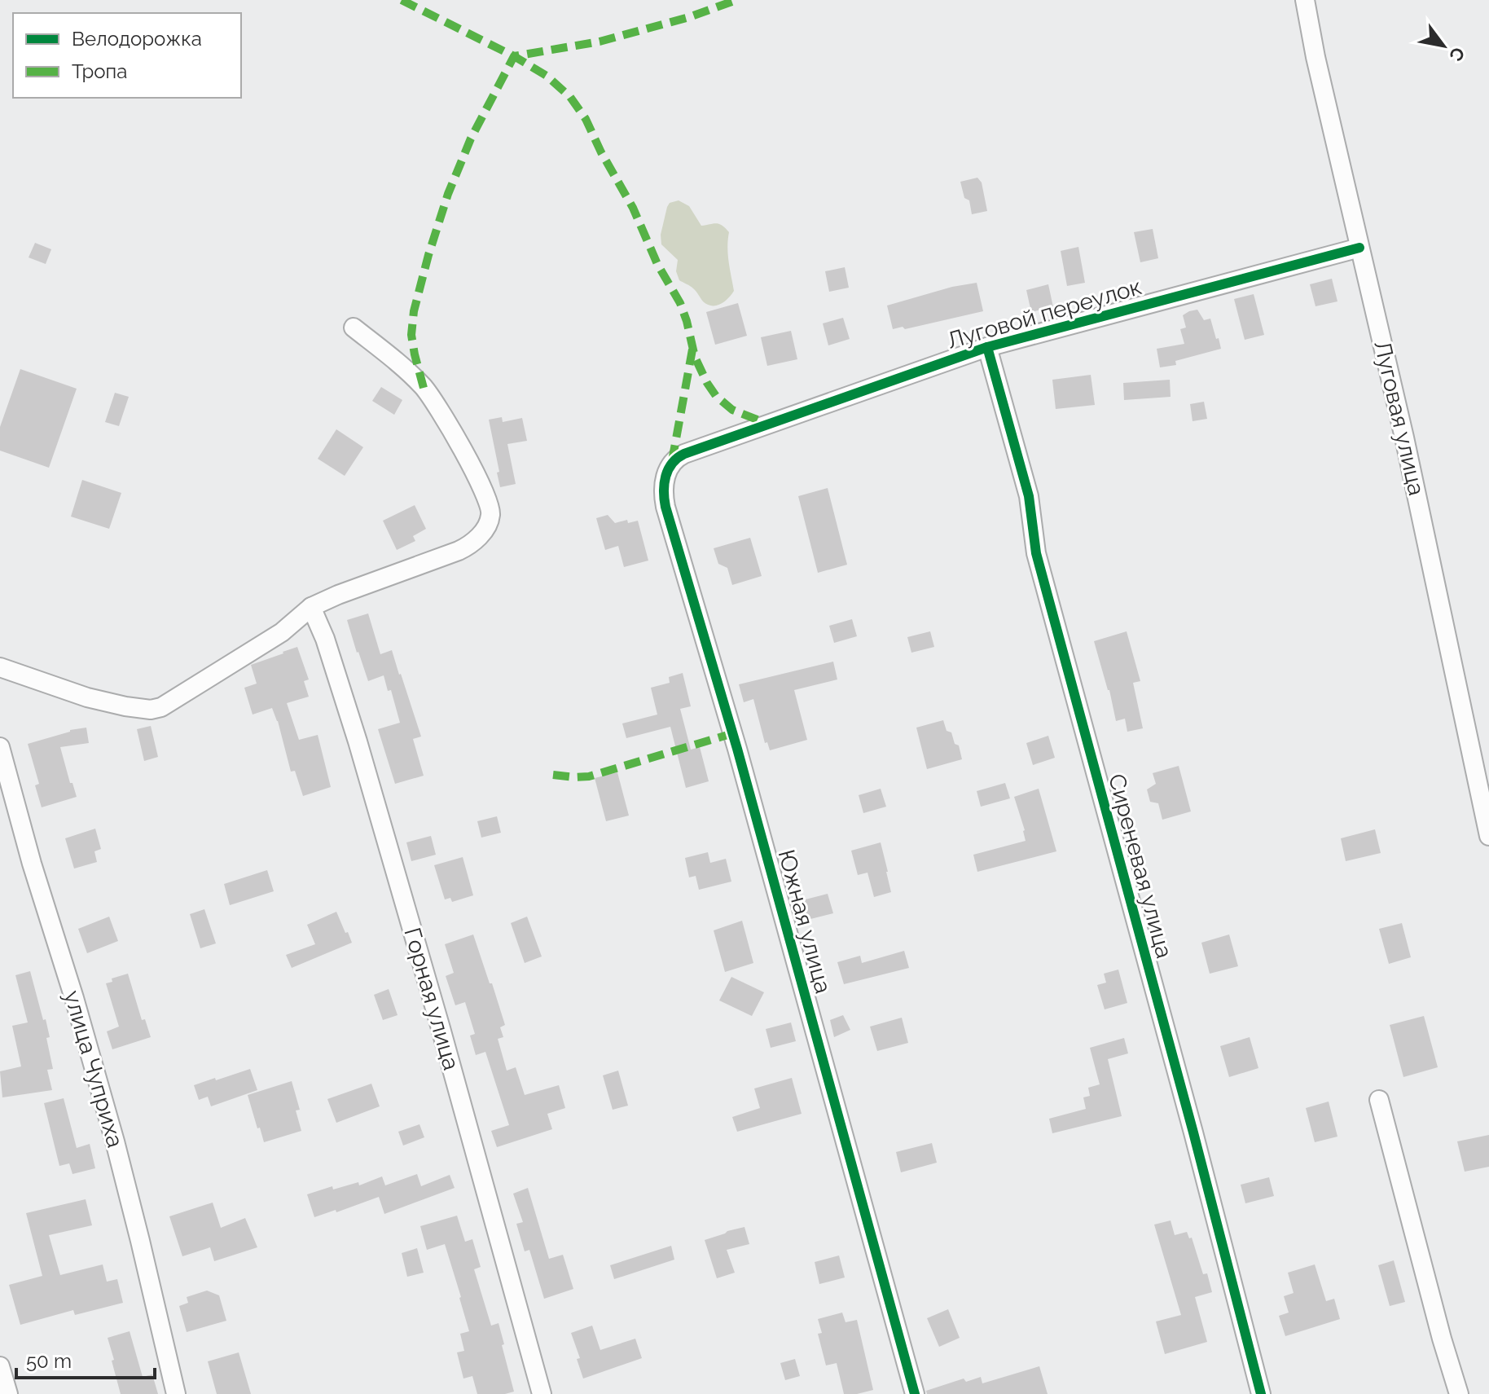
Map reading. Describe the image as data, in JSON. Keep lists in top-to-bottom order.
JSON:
{
  "streets": {
    "street": [
      "Луговой переулок",
      "Луговая улица",
      "Сиреневая улица",
      "Южная улица",
      "Горная улица",
      "улица Чуприха"
    ]
  },
  "crossings": [
    ["Луговой переулок", "Луговая улица"],
    ["Луговой переулок", "Сиреневая улица"],
    ["Луговой переулок", "Южная улица"]
  ],
  "legend": ["Велодорожка", "Тропа"],
  "scale_bar": "50 m",
  "north": "bottom right"
}
